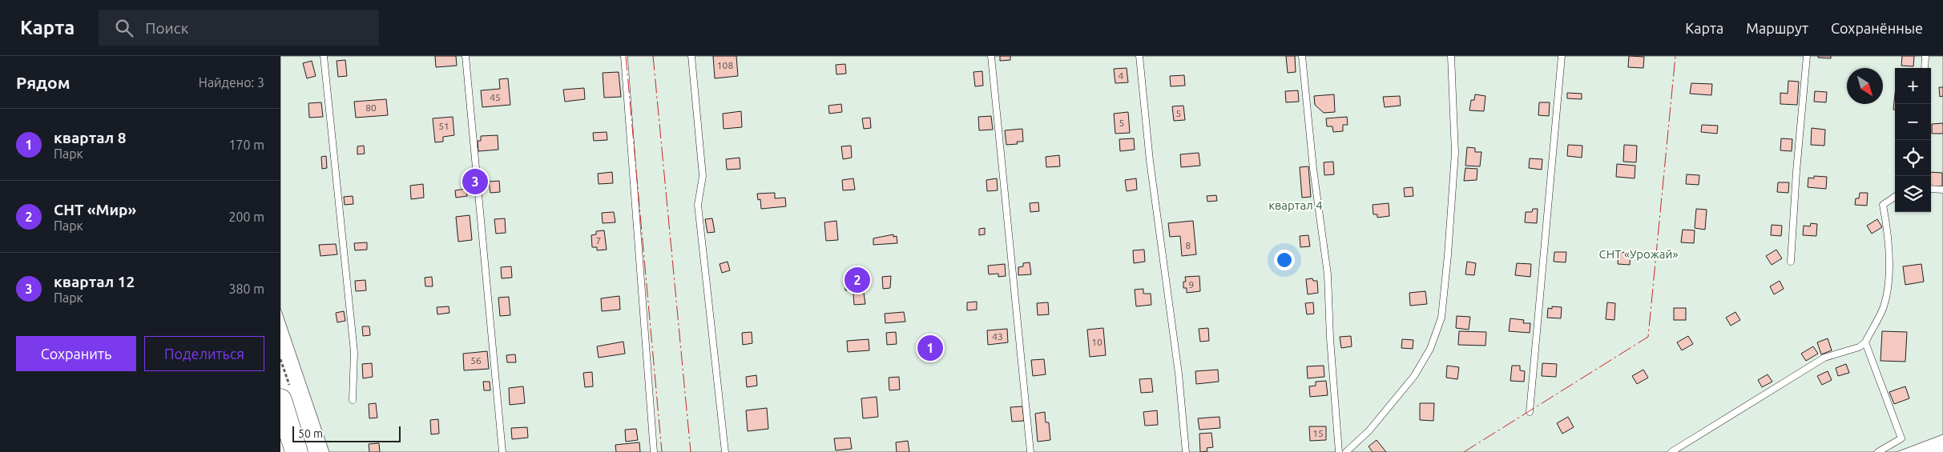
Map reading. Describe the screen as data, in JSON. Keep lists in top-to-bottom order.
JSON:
{
  "parks": ["квартал 4", "СНТ «Урожай»"],
  "house_numbers": [
    "108",
    "4",
    "45",
    "80",
    "5",
    "5",
    "51",
    "7",
    "8",
    "9",
    "43",
    "10",
    "56",
    "15"
  ],
  "scale_bar": "50 m",
  "north": "bottom right",
  "page": {
    "header": "Карта",
    "search": "Поиск",
    "nav": ["Карта", "Маршрут", "Сохранённые"],
    "heading": ["Рядом", "Найдено: 3"],
    "map_buttons": ["+", "−"],
    "list": [
      {
        "mark": "1",
        "name": "квартал 8",
        "note": "Парк",
        "value": "170 m"
      },
      {
        "mark": "2",
        "name": "СНТ «Мир»",
        "note": "Парк",
        "value": "200 m"
      },
      {
        "mark": "3",
        "name": "квартал 12",
        "note": "Парк",
        "value": "380 m"
      }
    ],
    "pins": ["3", "2", "1"],
    "buttons": ["Сохранить", "Поделиться"],
    "scale": "50 m"
  }
}
